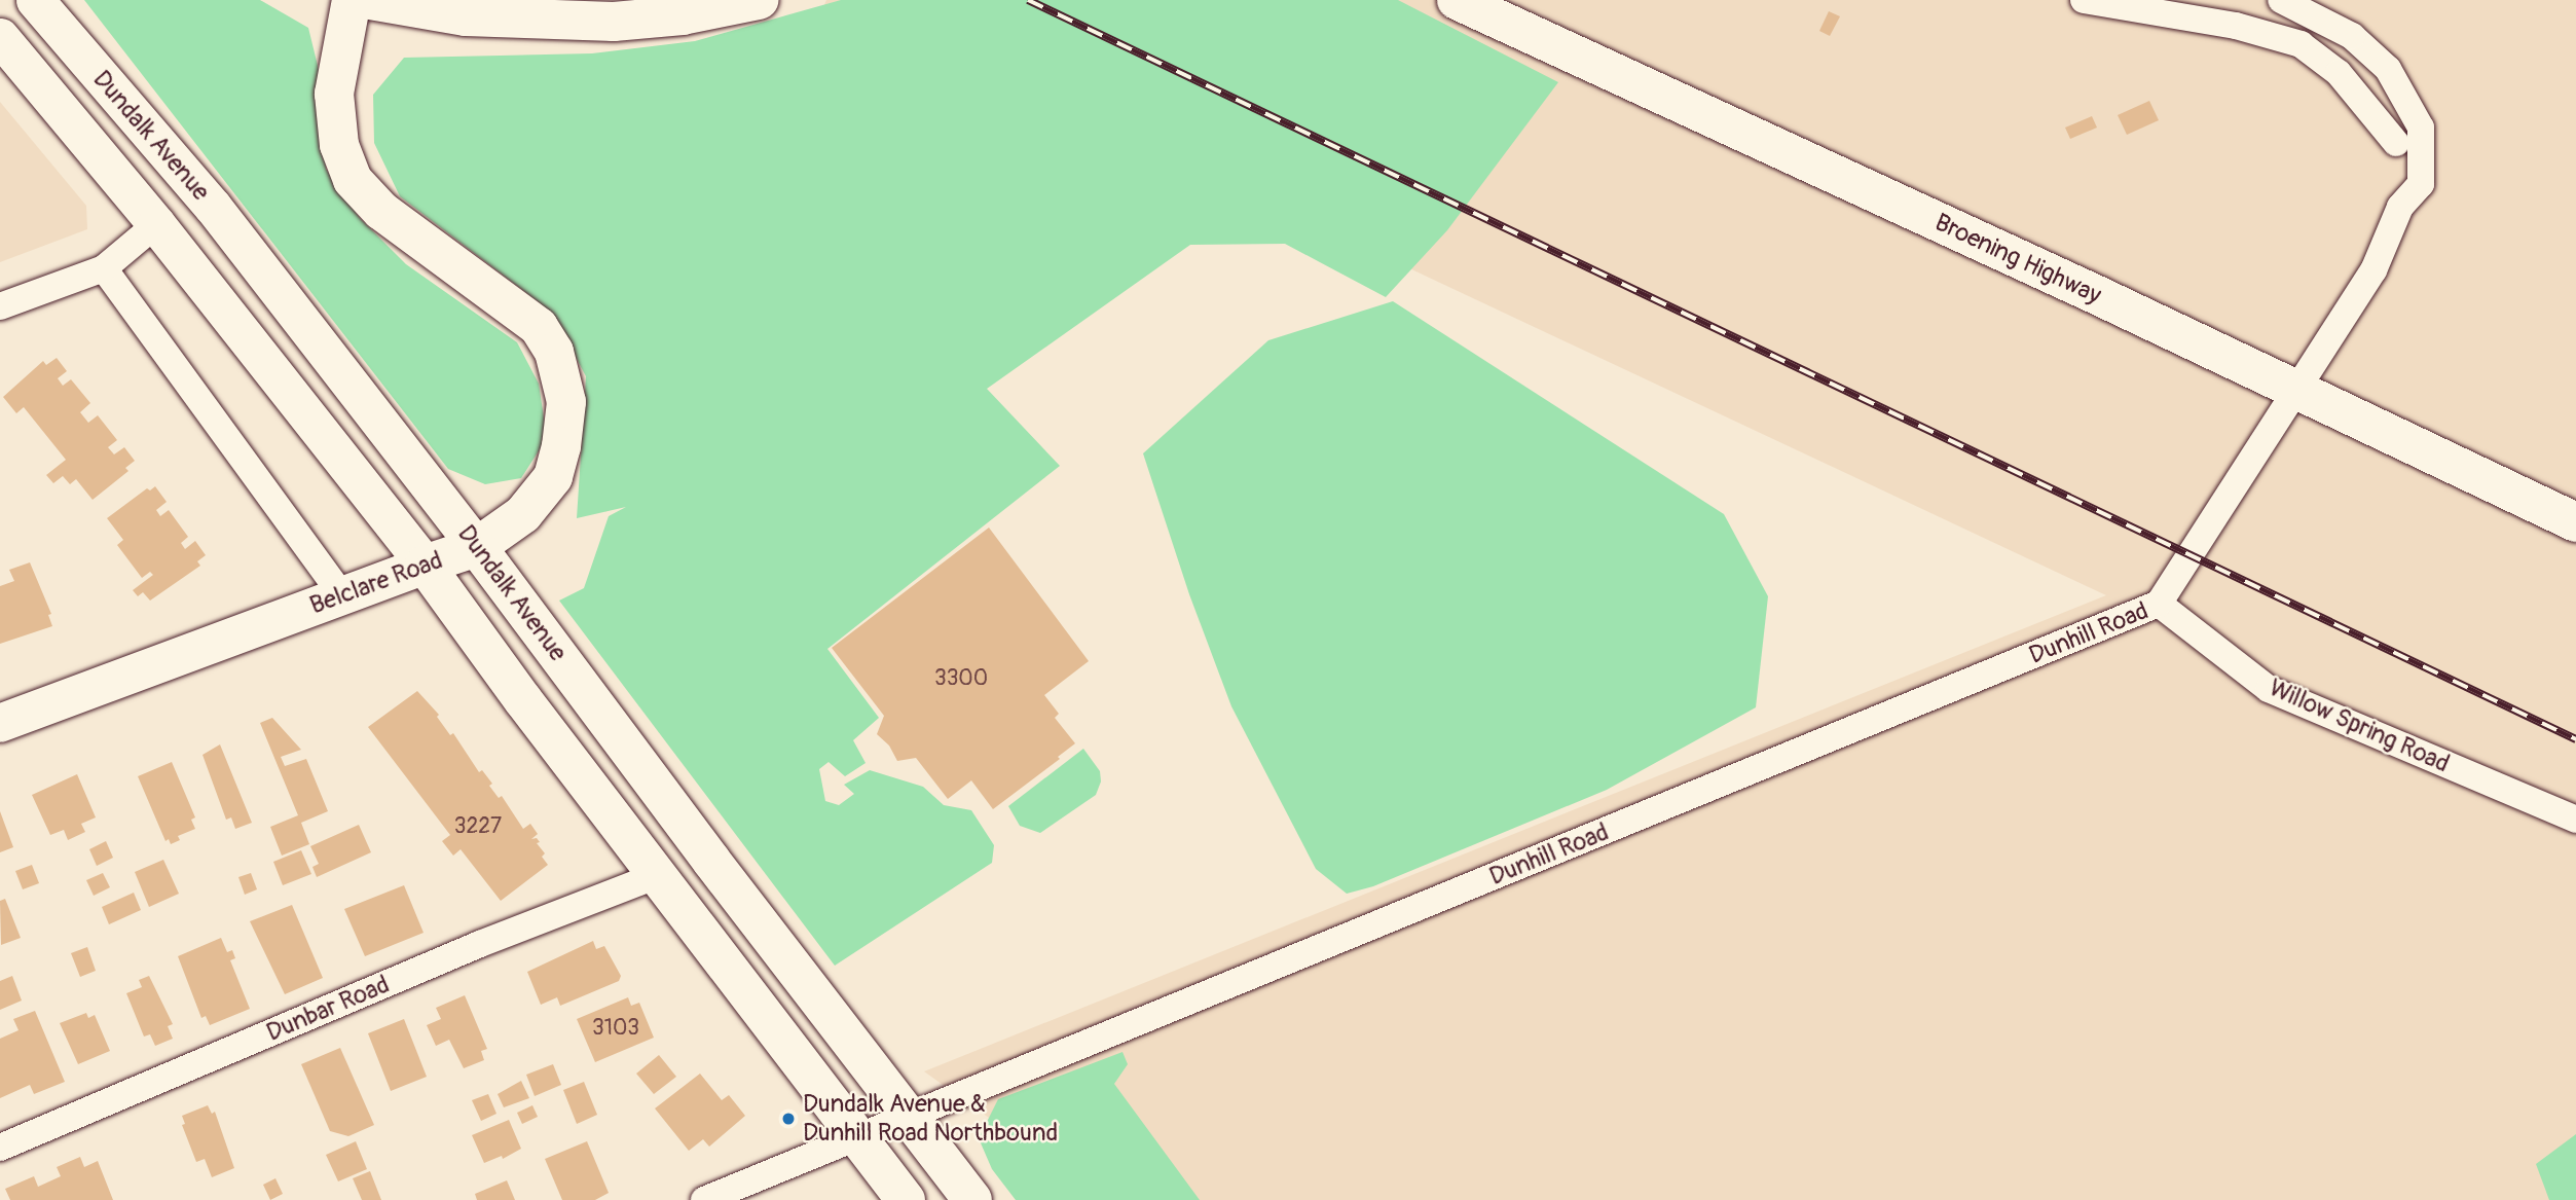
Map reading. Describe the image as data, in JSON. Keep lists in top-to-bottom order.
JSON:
{
  "streets": {
    "main road": ["Dundalk Avenue", "Broening Highway", "Belclare Road"],
    "street": ["Dunhill Road", "Willow Spring Road", "Dunbar Road"]
  },
  "crossings": [
    ["Dundalk Avenue", "Belclare Road"],
    ["Dundalk Avenue", "Dunhill Road"],
    ["Dundalk Avenue", "Dunbar Road"],
    ["Broening Highway", "Dunhill Road"],
    ["Dunhill Road", "Willow Spring Road"]
  ],
  "places": ["Dundalk Avenue & Dunhill Road Northbound"],
  "house_numbers": ["3300", "3227", "3103"]
}
